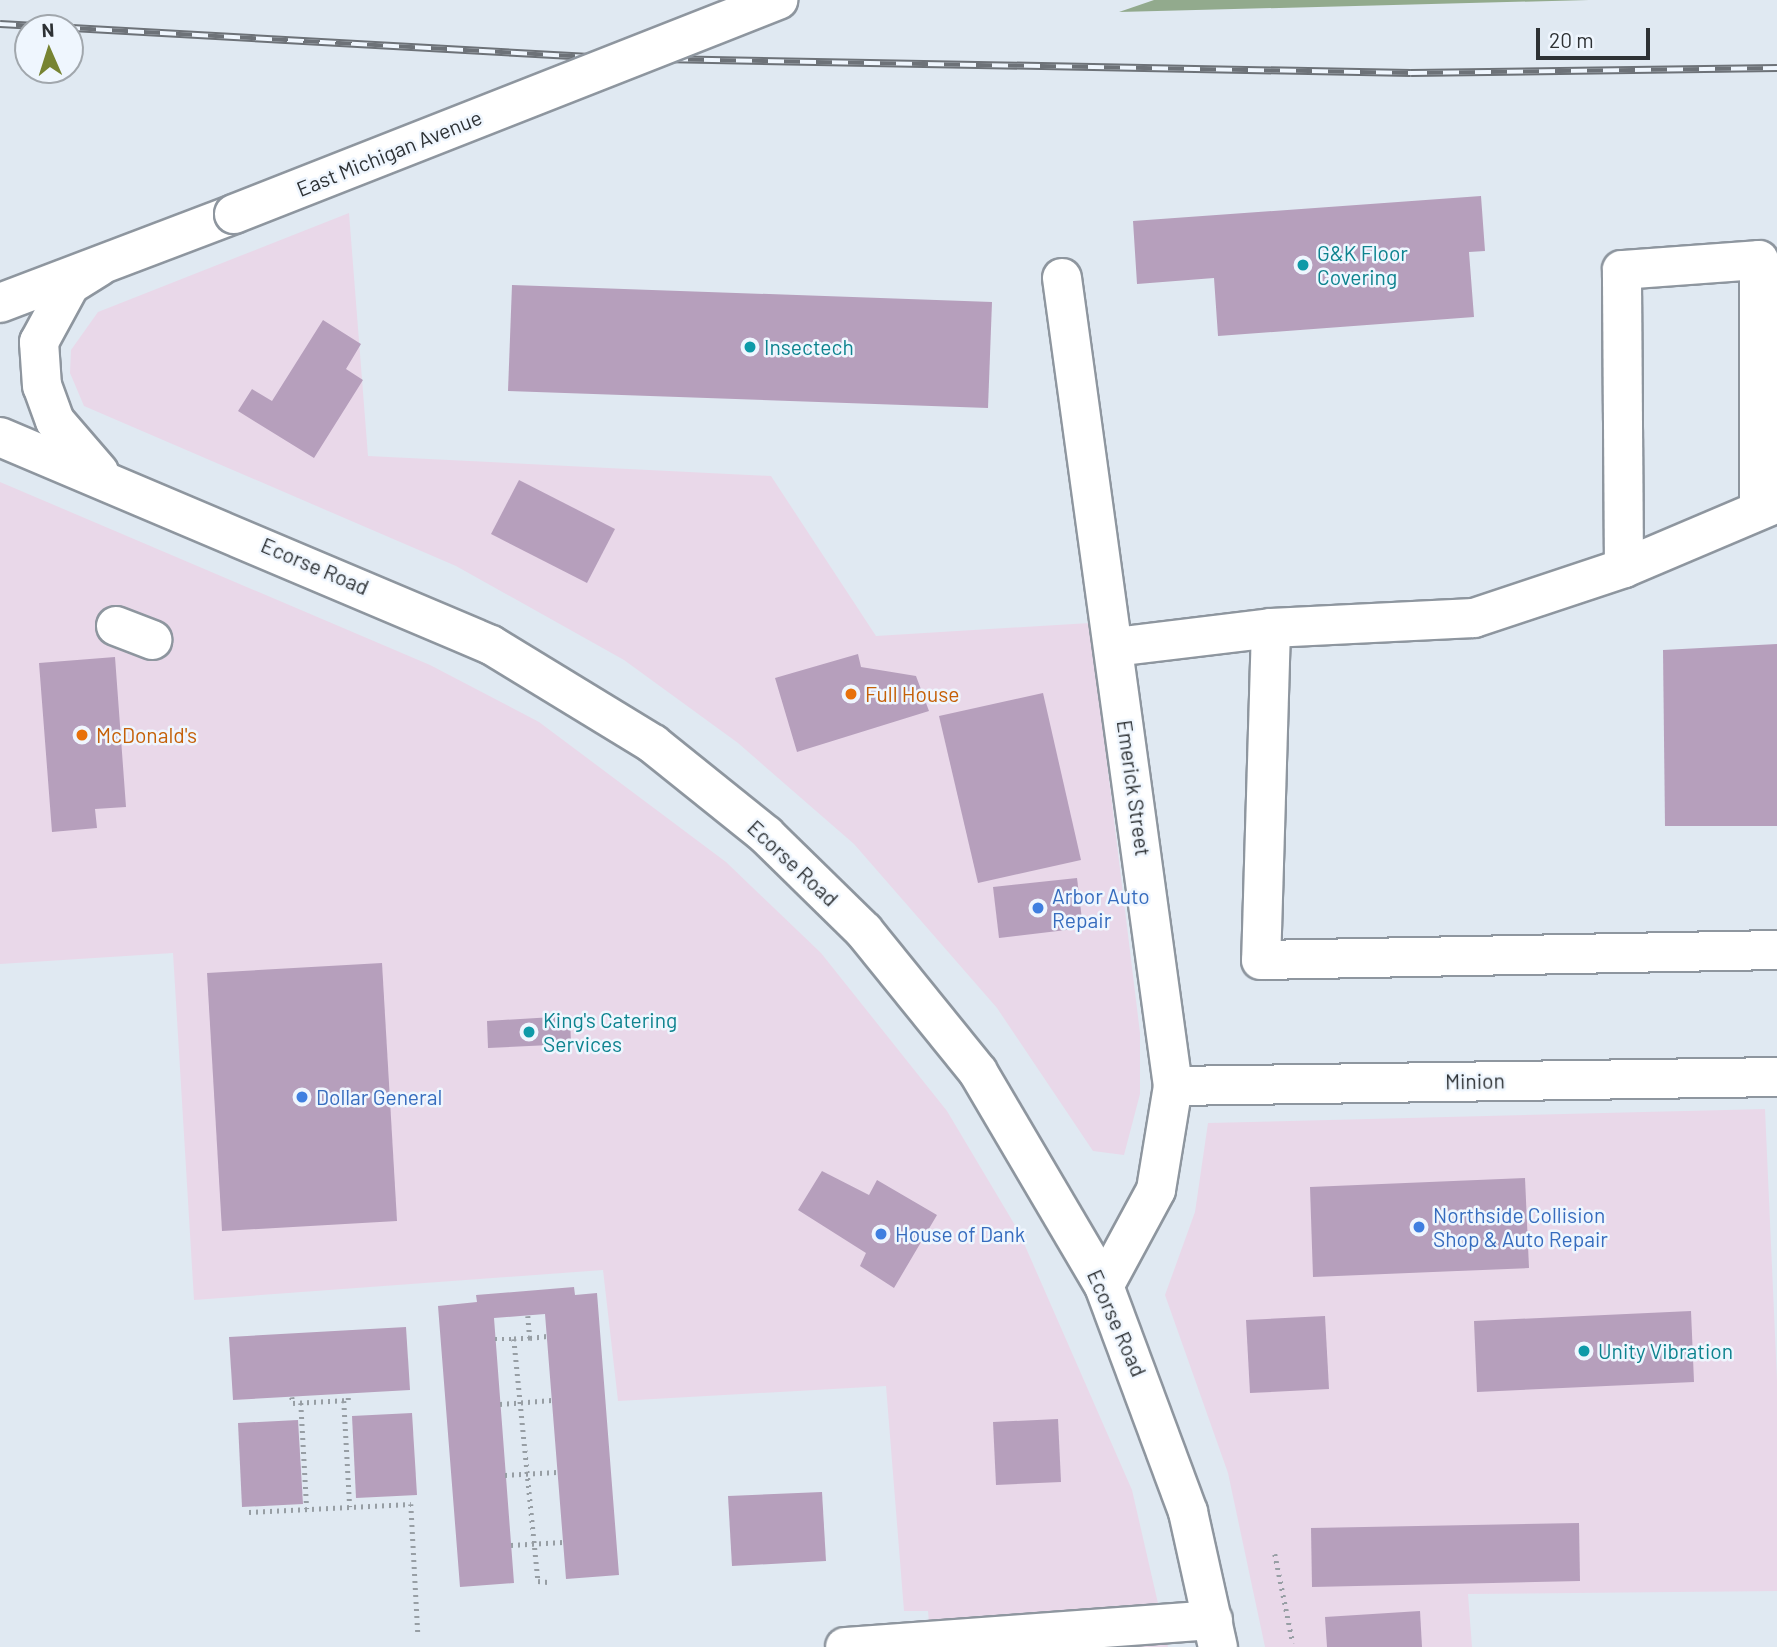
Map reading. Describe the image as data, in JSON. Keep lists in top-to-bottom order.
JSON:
{
  "streets": {
    "main road": [
      "East Michigan Avenue",
      "Ecorse Road",
      "Emerick Street",
      "Minion"
    ]
  },
  "crossings": [
    ["Ecorse Road", "Emerick Street"],
    ["Emerick Street", "Minion"]
  ],
  "places": [
    "G&K Floor Covering",
    "Insectech",
    "Full House",
    "McDonald's",
    "Arbor Auto Repair",
    "King's Catering Services",
    "Dollar General",
    "Northside Collision Shop & Auto Repair",
    "House of Dank",
    "Unity Vibration"
  ],
  "scale_bar": "20 m",
  "north": "top"
}
